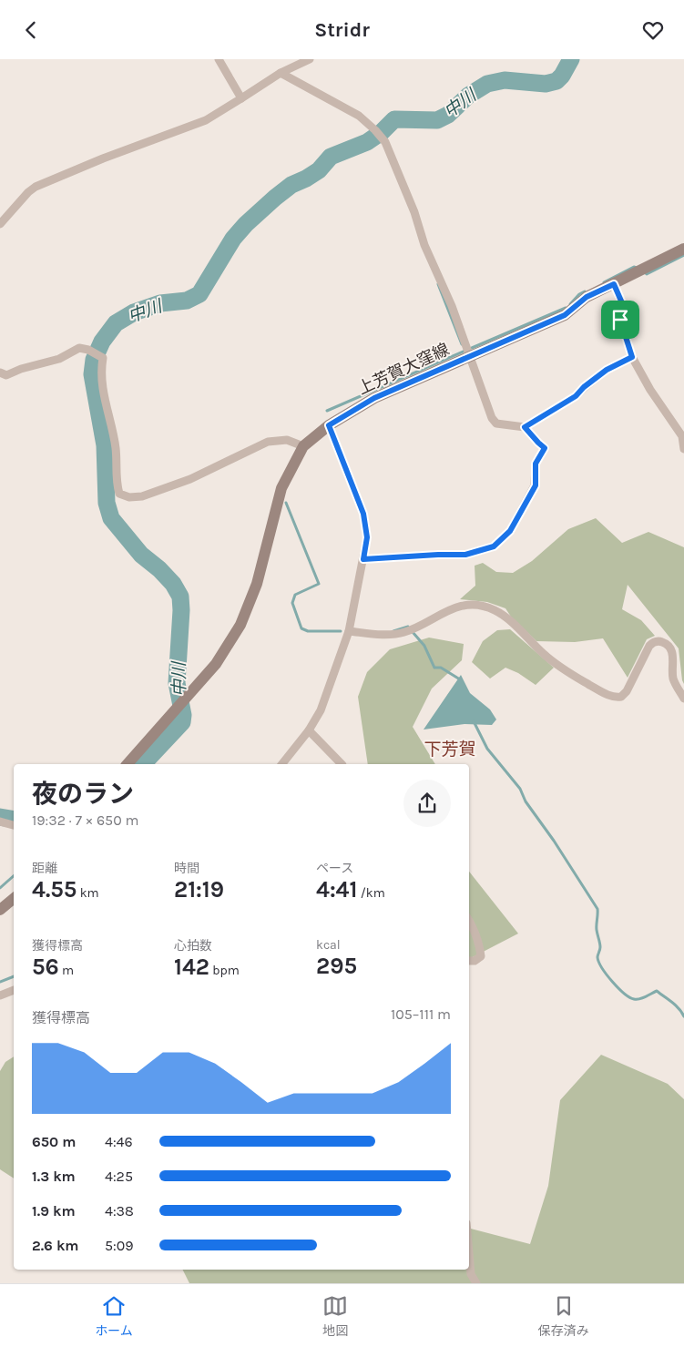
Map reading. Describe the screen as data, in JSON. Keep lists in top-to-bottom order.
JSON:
{
  "streets": {
    "main road": ["上芳賀大窪線"]
  },
  "districts": ["下芳賀"],
  "water": ["中川"],
  "page": {
    "header": "Stridr",
    "heading": ["夜のラン", "19:32 · 7 × 650 m"],
    "stats": [
      ["距離", "4.55 km"],
      ["時間", "21:19"],
      ["ペース", "4:41 /km"],
      ["獲得標高", "56 m"],
      ["心拍数", "142 bpm"],
      ["kcal", "295"]
    ],
    "chart": ["獲得標高", "105–111 m"],
    "list": [
      {
        "name": "650 m",
        "note": "4:46"
      },
      {
        "name": "1.3 km",
        "note": "4:25"
      },
      {
        "name": "1.9 km",
        "note": "4:38"
      },
      {
        "name": "2.6 km",
        "note": "5:09"
      }
    ],
    "tabs": ["ホーム", "地図", "保存済み"]
  }
}
